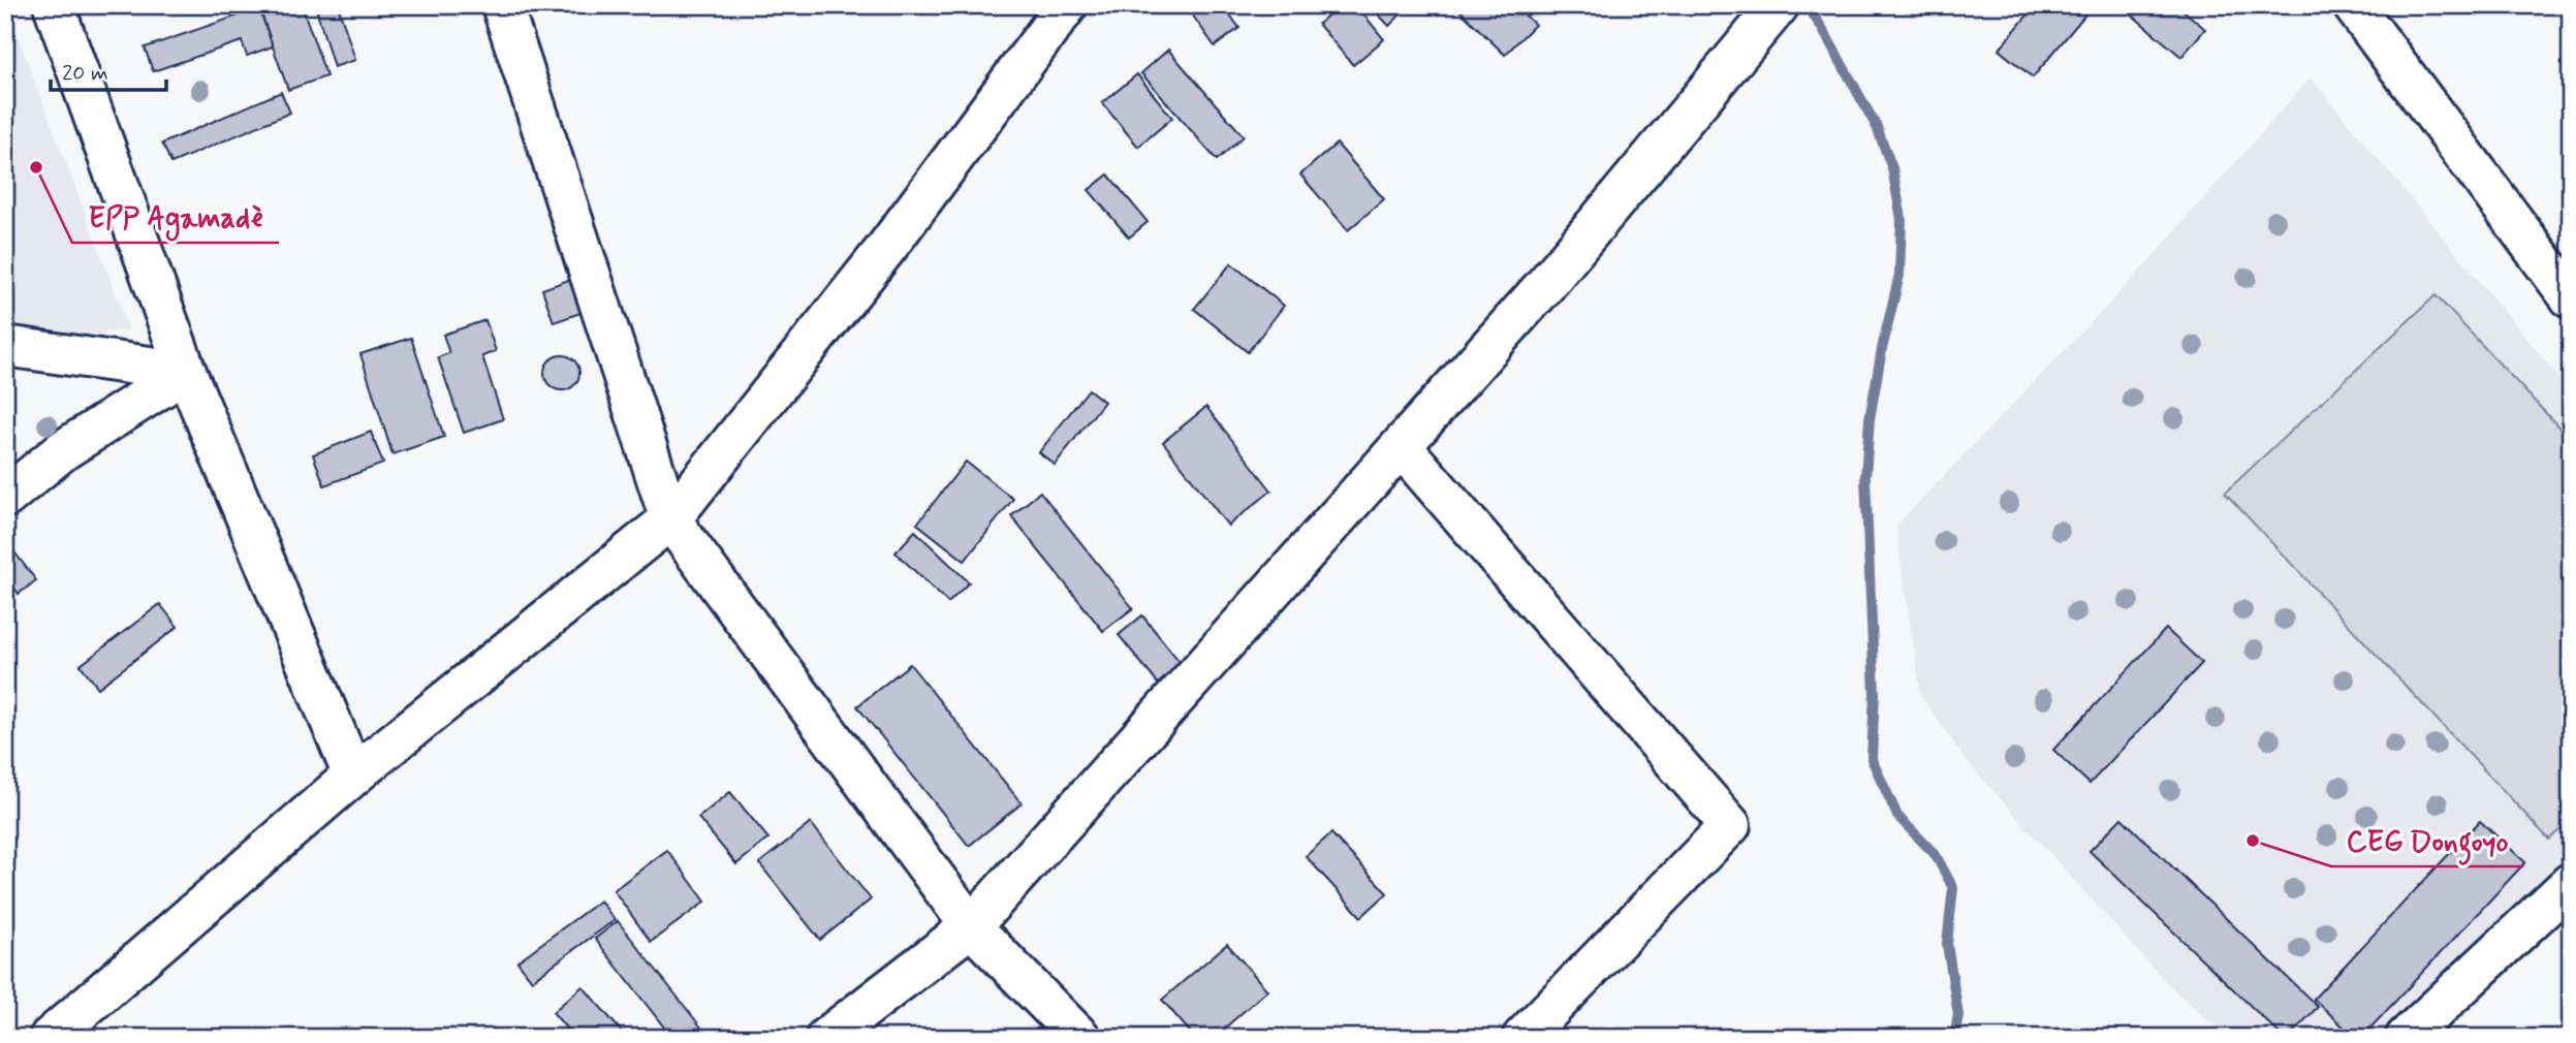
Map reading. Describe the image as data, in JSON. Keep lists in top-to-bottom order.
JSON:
{
  "places": ["EPP Agamadè", "CEG Dongoyo"],
  "scale_bar": "20 m"
}
